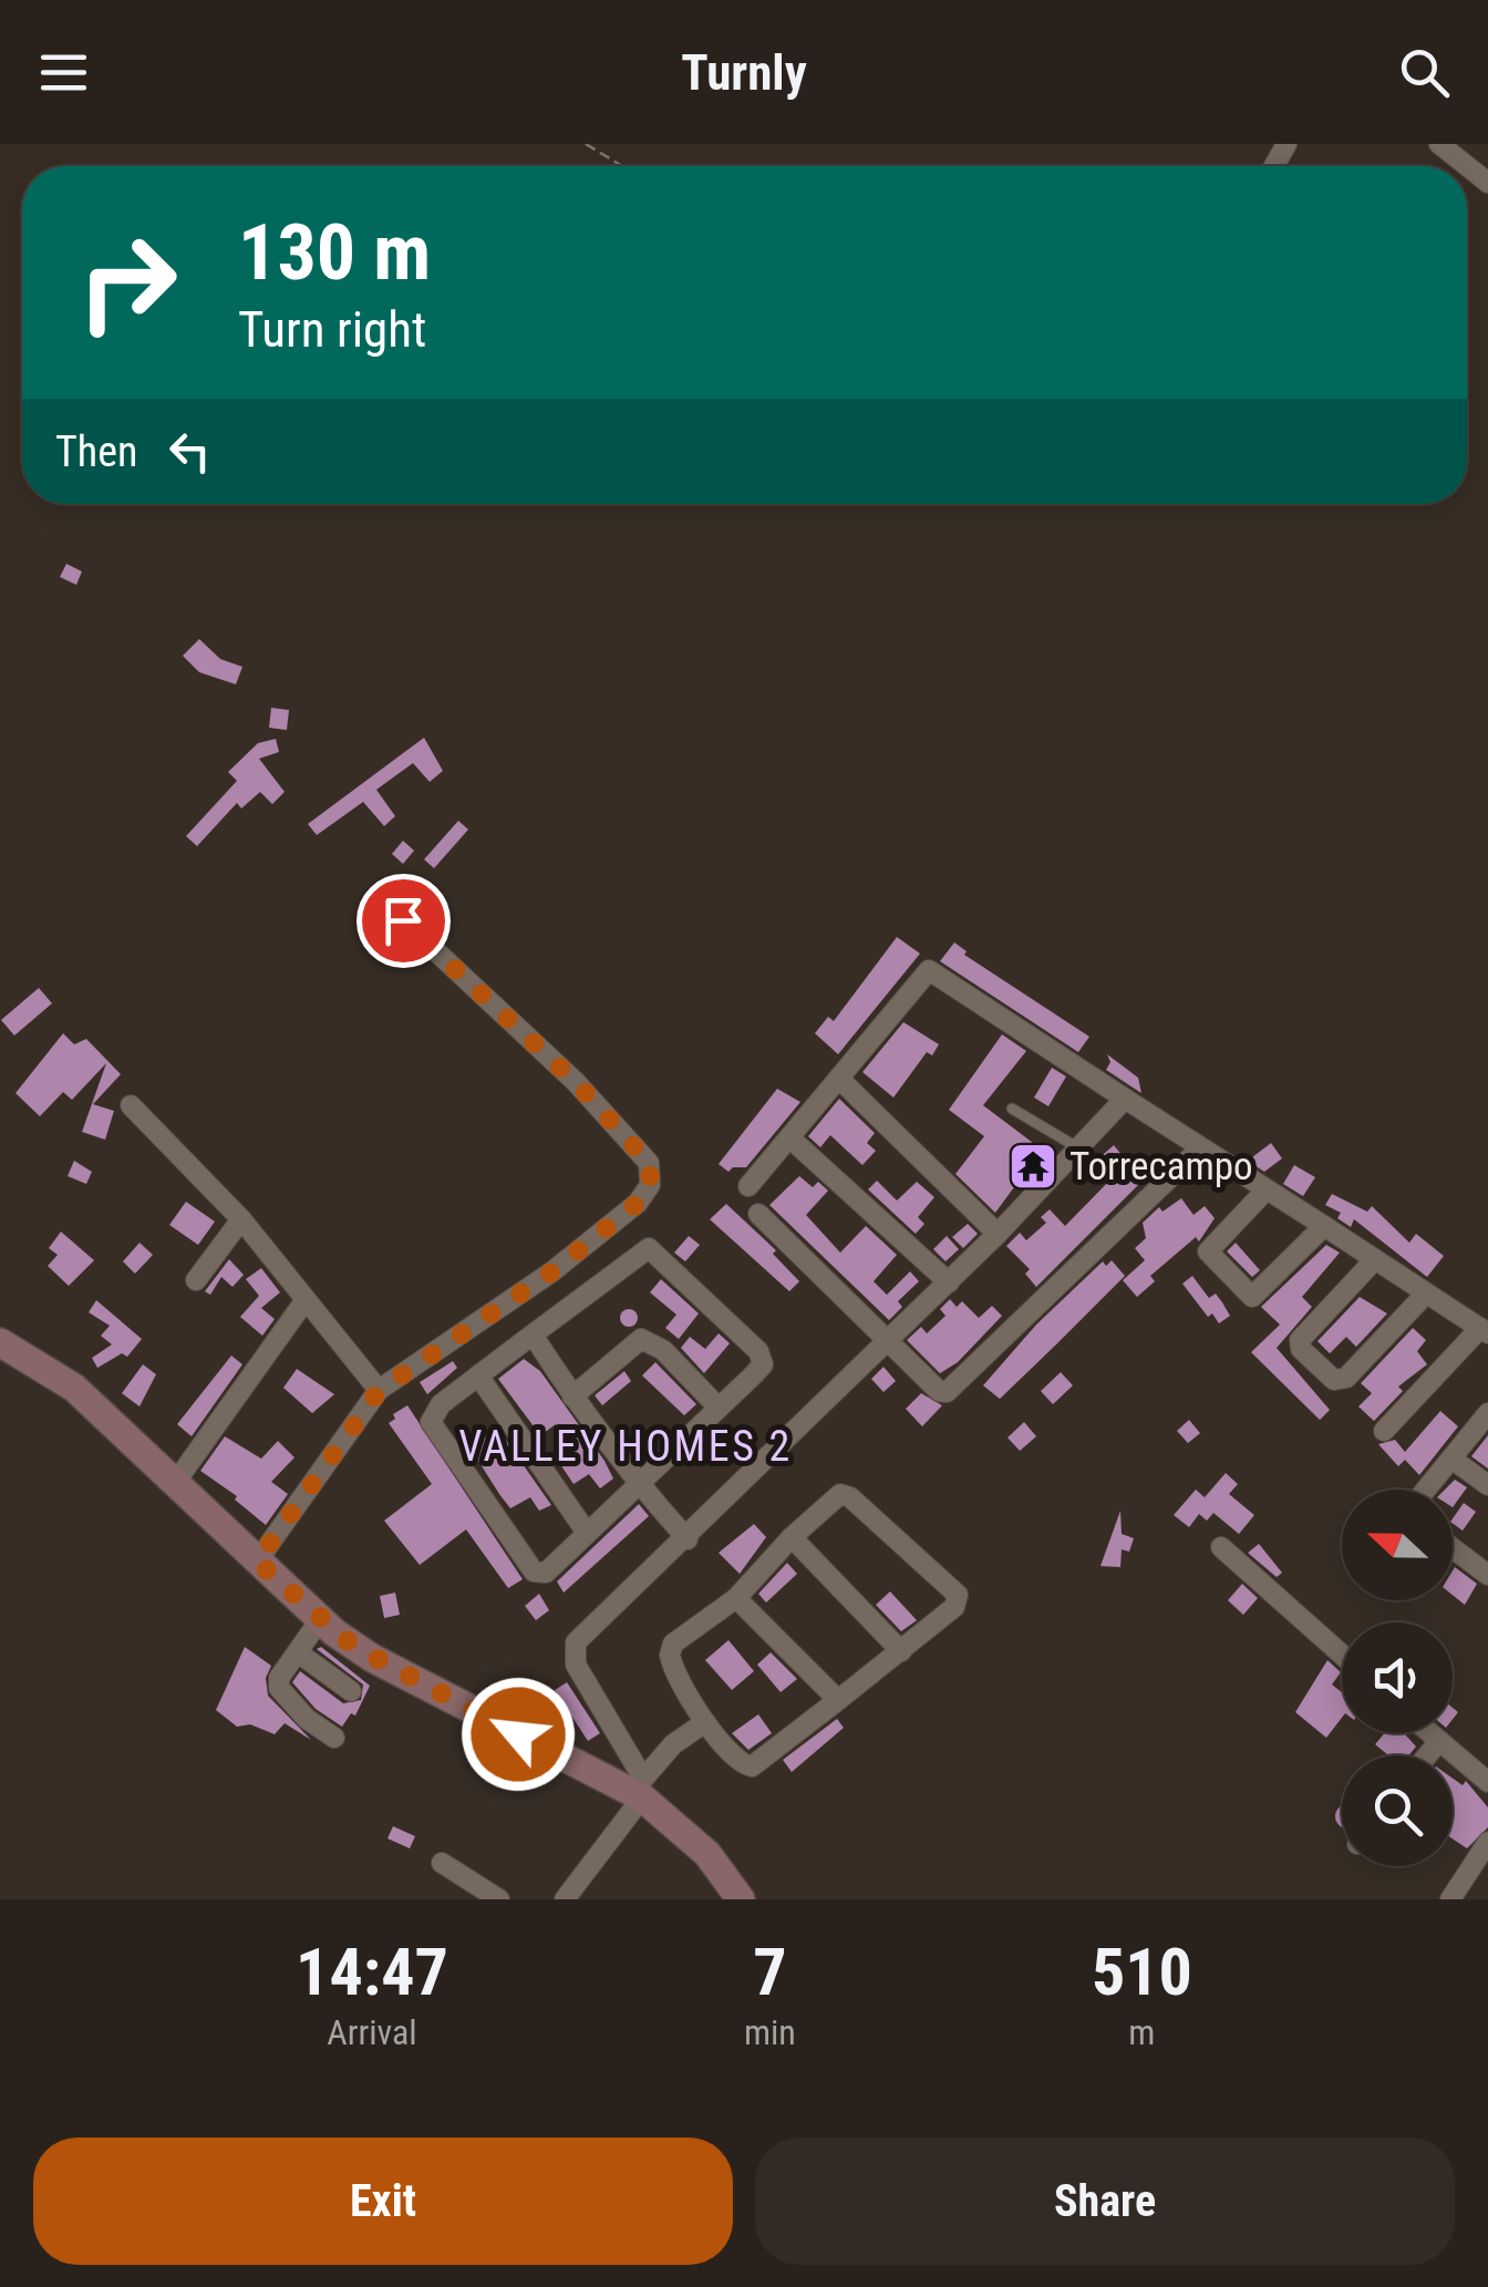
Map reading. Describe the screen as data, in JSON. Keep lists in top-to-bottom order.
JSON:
{
  "districts": ["VALLEY HOMES 2"],
  "places": {
    "temple": ["Torrecampo"]
  },
  "north": "left",
  "page": {
    "header": "Turnly",
    "turn": ["130 m", "Turn right"],
    "then": "Then",
    "eta": [
      "14:47",
      "Arrival",
      "7",
      "min",
      "510",
      "m"
    ],
    "buttons": ["Exit", "Share"]
  }
}
